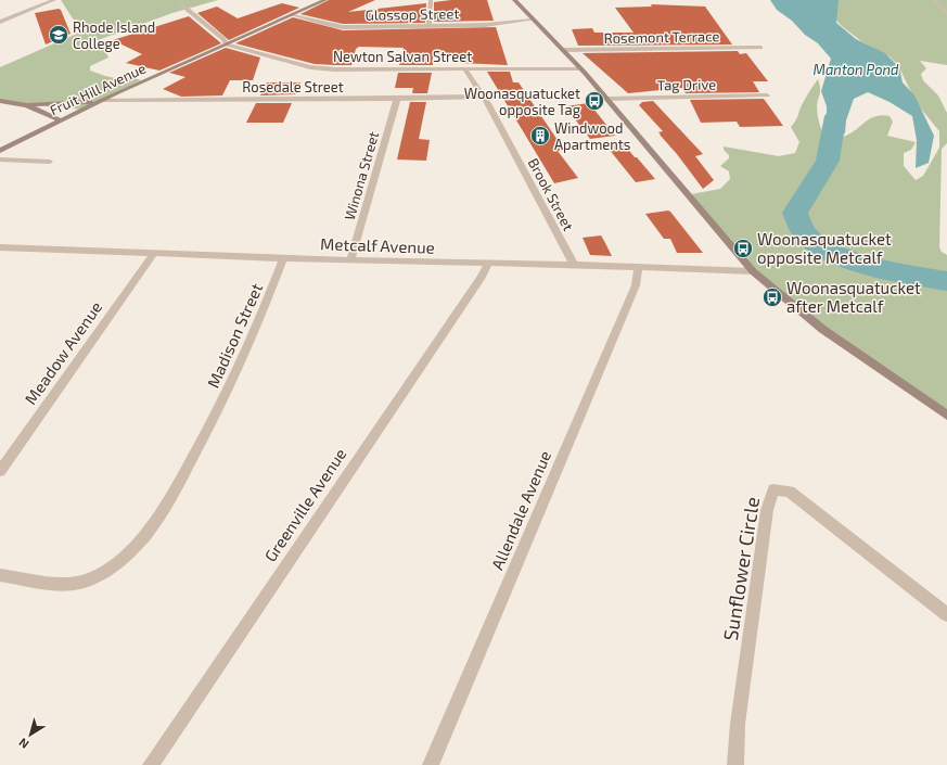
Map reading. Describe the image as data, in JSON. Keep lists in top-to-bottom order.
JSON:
{
  "streets": {
    "street": [
      "Glossop Street",
      "Rosemont Terrace",
      "Newton Salvan Street",
      "Tag Drive",
      "Rosedale Street",
      "Fruit Hill Avenue",
      "Winona Street",
      "Brook Street",
      "Metcalf Avenue",
      "Madison Street",
      "Meadow Avenue",
      "Greenville Avenue",
      "Allendale Avenue",
      "Sunflower Circle"
    ]
  },
  "crossings": [
    ["Glossop Street", "Fruit Hill Avenue"],
    ["Newton Salvan Street", "Fruit Hill Avenue"],
    ["Newton Salvan Street", "Brook Street"],
    ["Rosedale Street", "Fruit Hill Avenue"],
    ["Rosedale Street", "Winona Street"],
    ["Rosedale Street", "Brook Street"],
    ["Winona Street", "Metcalf Avenue"],
    ["Brook Street", "Metcalf Avenue"],
    ["Metcalf Avenue", "Madison Street"],
    ["Metcalf Avenue", "Meadow Avenue"],
    ["Metcalf Avenue", "Greenville Avenue"],
    ["Metcalf Avenue", "Allendale Avenue"]
  ],
  "water": ["Manton Pond"],
  "places": {
    "school or university": ["Rhode Island College"],
    "bus stop": ["Woonasquatucket opposite Tag", "Woonasquatucket opposite Metcalf", "Woonasquatucket after Metcalf"],
    "building": ["Windwood Apartments"]
  },
  "north": "bottom left"
}
